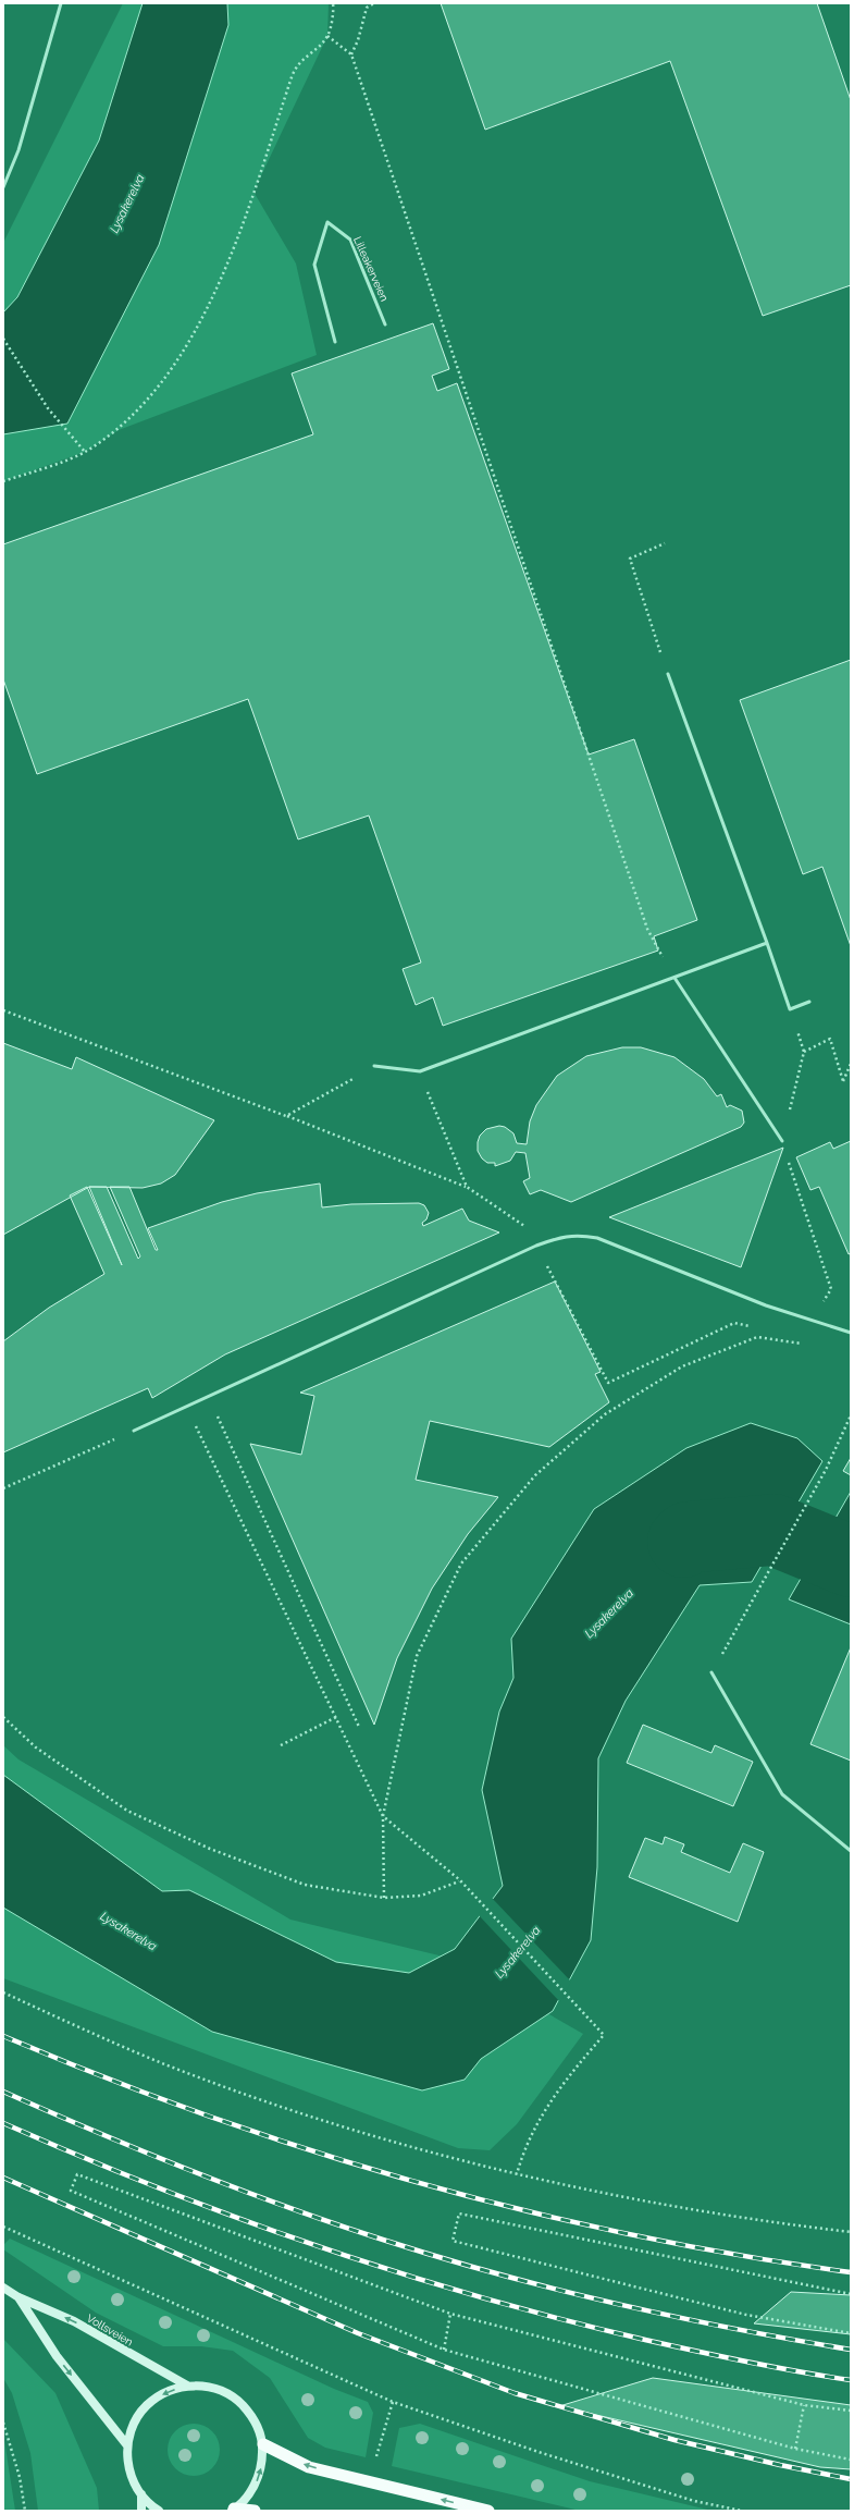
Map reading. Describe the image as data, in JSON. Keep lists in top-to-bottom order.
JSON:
{
  "streets": {
    "main road": ["Vollsveien"],
    "lane": ["Lilleakerveien"]
  },
  "water": ["Lysakerelva"]
}
